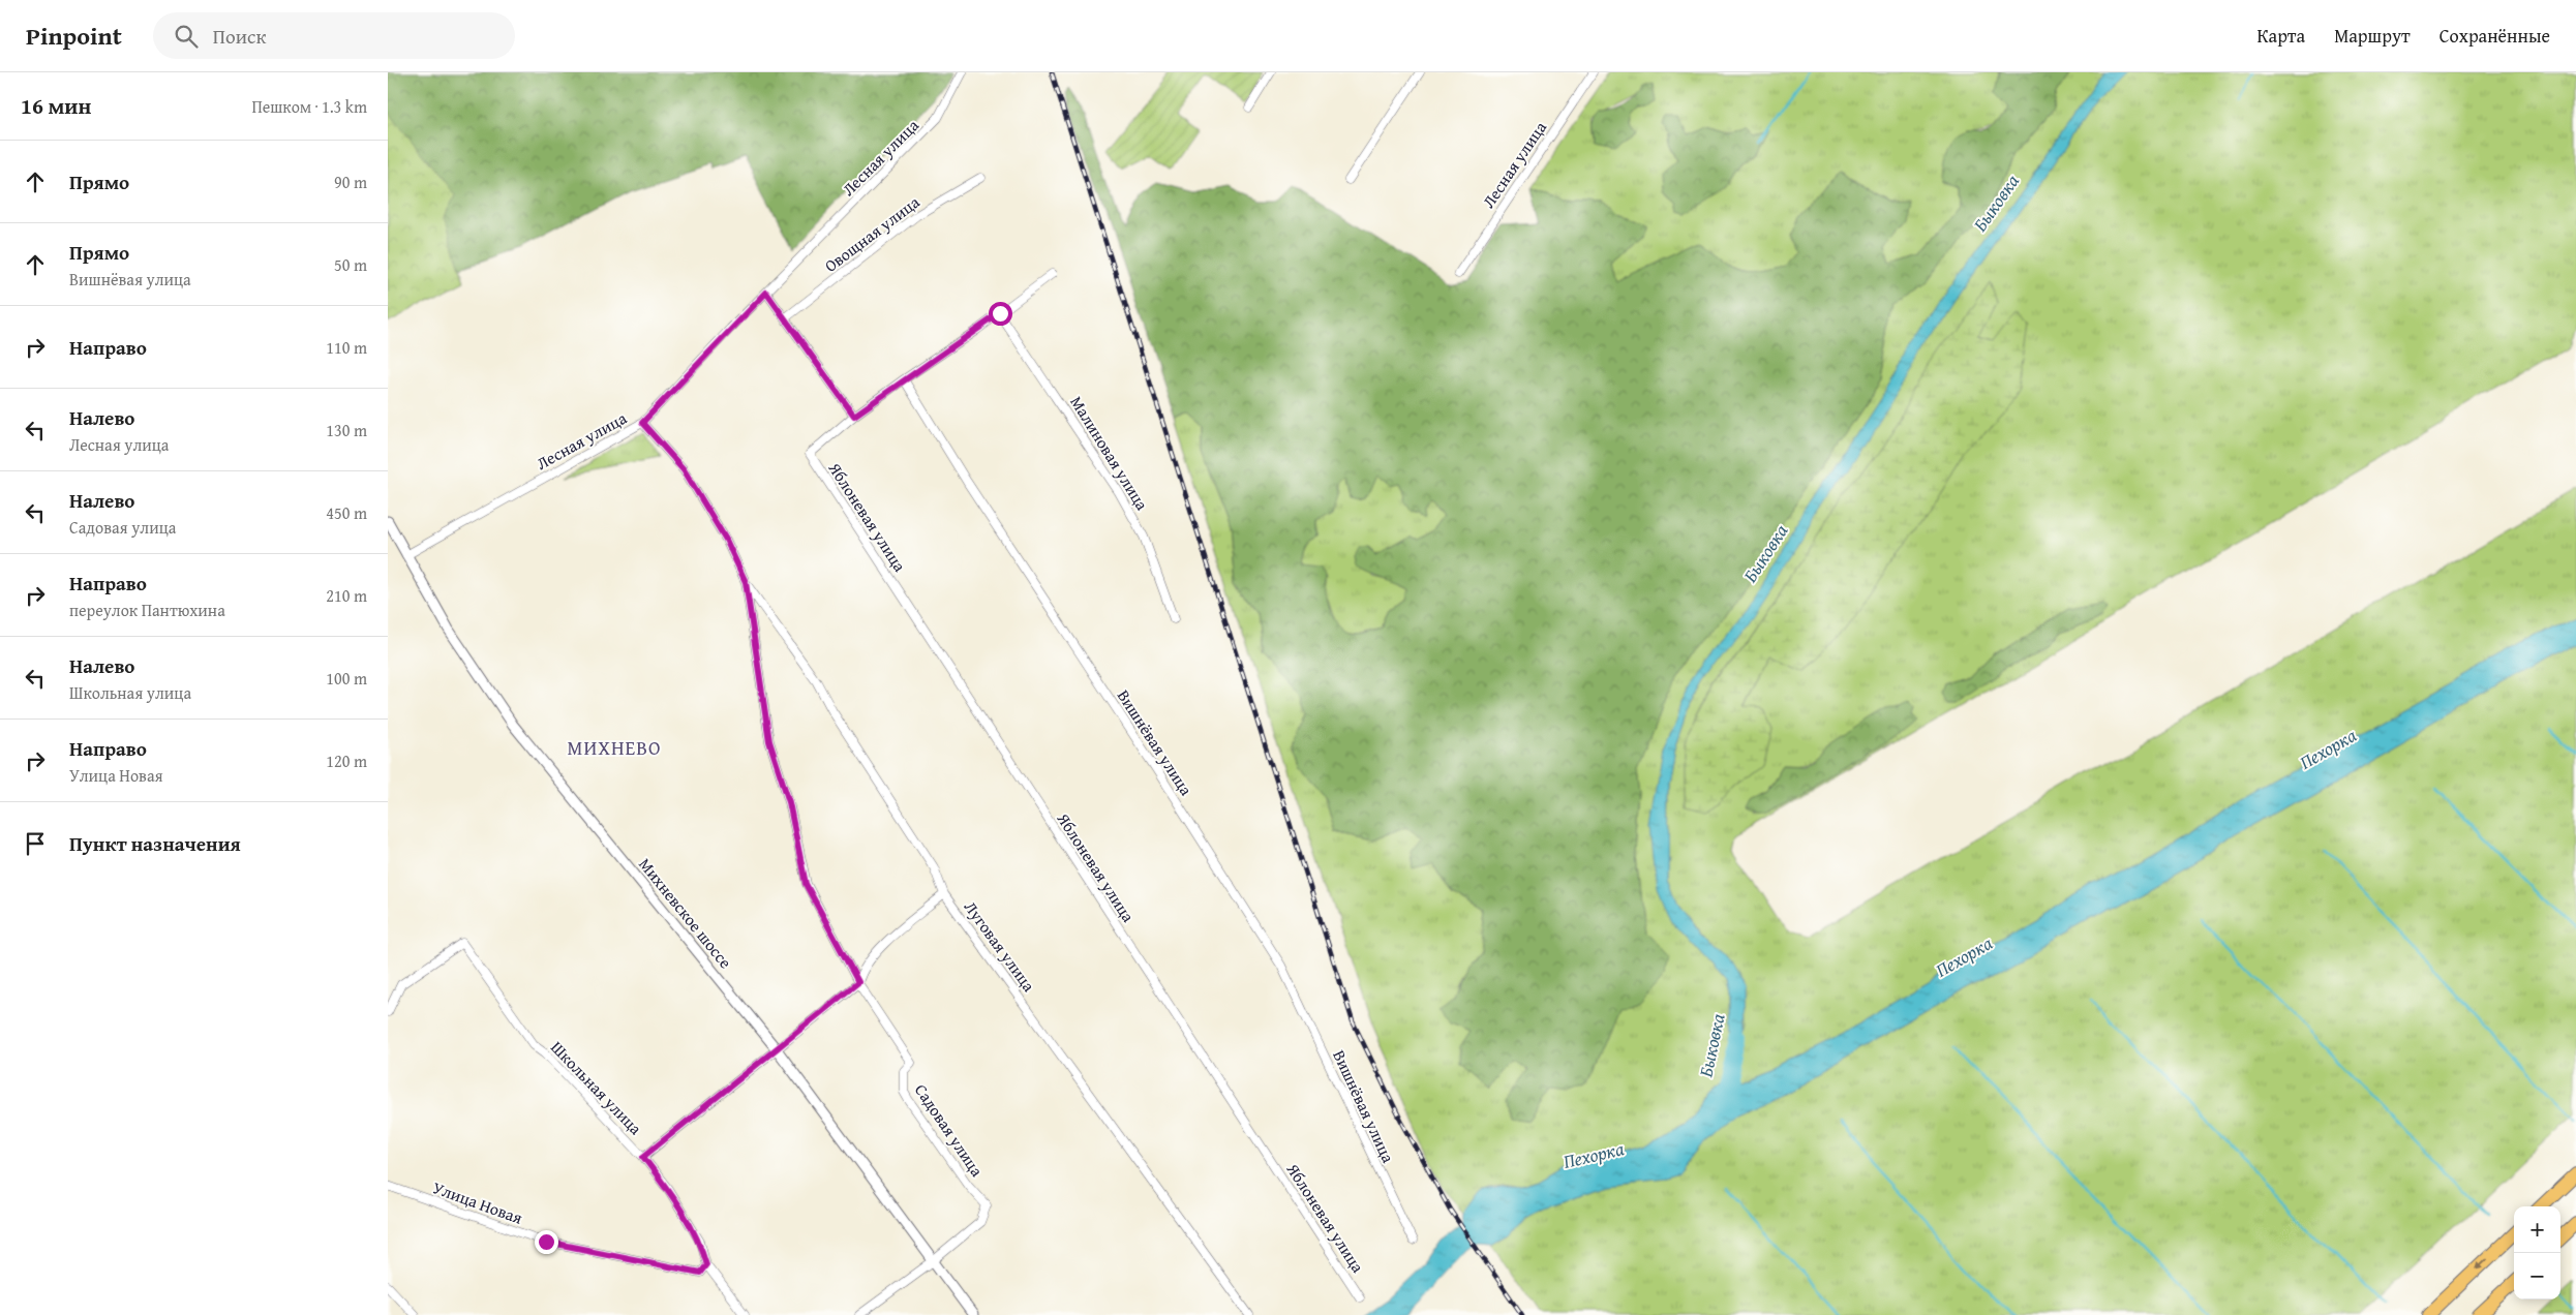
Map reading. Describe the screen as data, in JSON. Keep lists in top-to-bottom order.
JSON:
{
  "streets": {
    "street": [
      "Лесная улица",
      "Овощная улица",
      "Малиновая улица",
      "Яблоневая улица",
      "Вишнёвая улица",
      "Михневское шоссе",
      "Луговая улица",
      "Школьная улица",
      "Садовая улица",
      "Улица Новая"
    ]
  },
  "crossings": [
    ["Лесная улица", "Михневское шоссе"],
    ["Лесная улица", "Садовая улица"],
    ["Михневское шоссе", "Садовая улица"],
    ["Луговая улица", "Садовая улица"],
    ["Школьная улица", "Улица Новая"]
  ],
  "districts": ["МИХНЕВО"],
  "water": ["Быковка", "Пехорка"],
  "page": {
    "header": "Pinpoint",
    "search": "Поиск",
    "nav": ["Карта", "Маршрут", "Сохранённые"],
    "heading": ["16 мин", "Пешком · 1.3 km"],
    "list": [
      ["Прямо", "90 m"],
      ["Прямо", "Вишнёвая улица", "50 m"],
      ["Направо", "110 m"],
      ["Налево", "Лесная улица", "130 m"],
      ["Налево", "Садовая улица", "450 m"],
      ["Направо", "переулок Пантюхина", "210 m"],
      ["Налево", "Школьная улица", "100 m"],
      ["Направо", "Улица Новая", "120 m"],
      "Пункт назначения"
    ],
    "map_buttons": ["+", "−"]
  }
}
